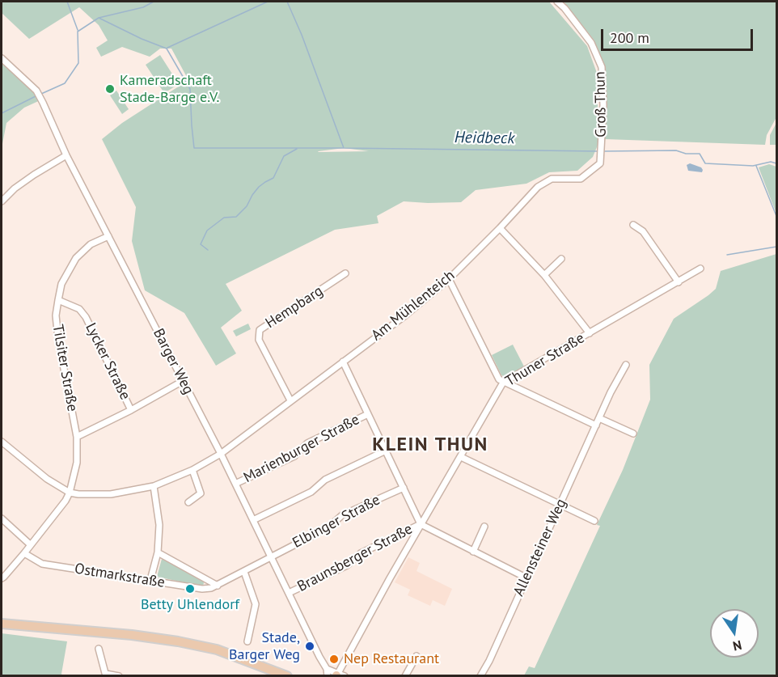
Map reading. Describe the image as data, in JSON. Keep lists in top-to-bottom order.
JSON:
{
  "streets": {
    "street": [
      "Groß Thun",
      "Am Mühlenteich",
      "Hempbarg",
      "Thuner Straße",
      "Lycker Straße",
      "Barger Weg",
      "Tilsiter Straße",
      "Marienburger Straße",
      "Elbinger Straße",
      "Allensteiner Weg",
      "Braunsberger Straße",
      "Ostmarkstraße"
    ]
  },
  "crossings": [
    ["Groß Thun", "Am Mühlenteich"],
    ["Am Mühlenteich", "Hempbarg"],
    ["Am Mühlenteich", "Barger Weg"],
    ["Am Mühlenteich", "Tilsiter Straße"],
    ["Thuner Straße", "Braunsberger Straße"],
    ["Lycker Straße", "Tilsiter Straße"],
    ["Barger Weg", "Tilsiter Straße"],
    ["Barger Weg", "Marienburger Straße"],
    ["Barger Weg", "Elbinger Straße"],
    ["Barger Weg", "Braunsberger Straße"],
    ["Barger Weg", "Ostmarkstraße"],
    ["Elbinger Straße", "Ostmarkstraße"]
  ],
  "districts": ["KLEIN THUN"],
  "water": ["Heidbeck"],
  "places": [
    "Kameradschaft Stade-Barge e.V.",
    "Betty Uhlendorf",
    "Stade, Barger Weg",
    "Nep Restaurant"
  ],
  "scale_bar": "200 m",
  "north": "bottom"
}
